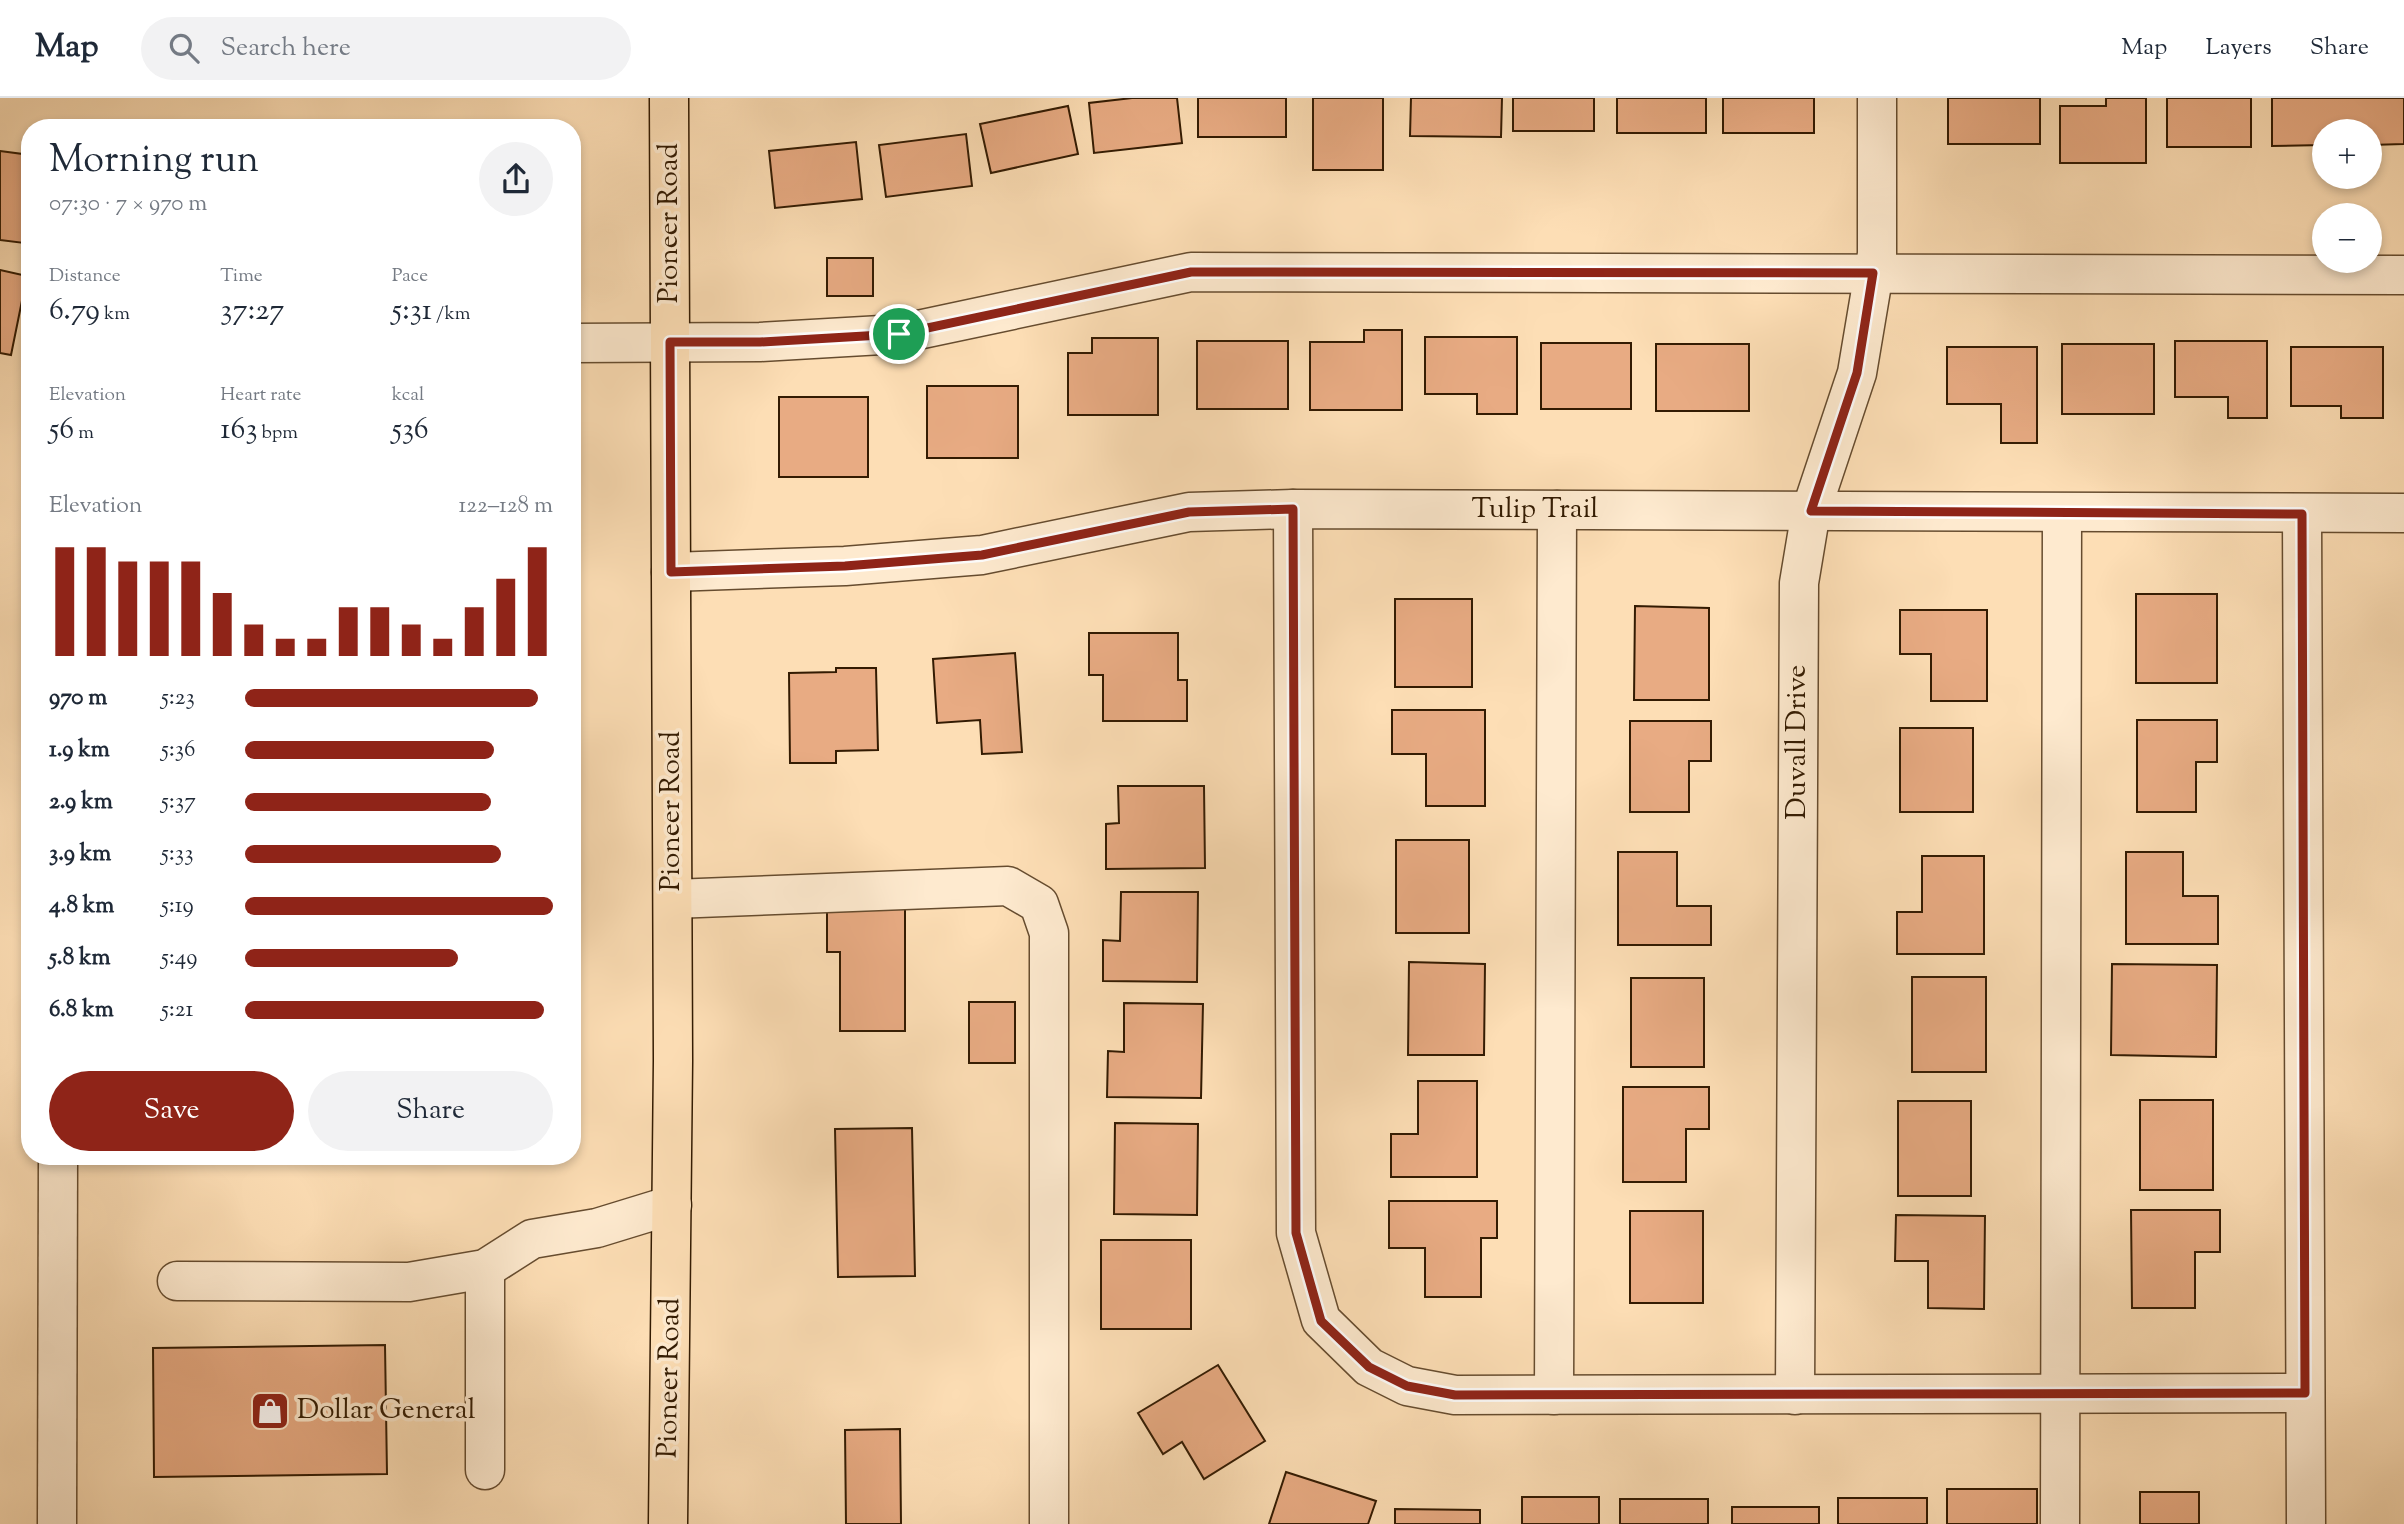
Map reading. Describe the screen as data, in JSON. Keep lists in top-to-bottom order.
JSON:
{
  "streets": {
    "main road": ["Pioneer Road"],
    "street": ["Tulip Trail", "Duvall Drive"]
  },
  "crossings": [
    ["Pioneer Road", "Tulip Trail"],
    ["Tulip Trail", "Duvall Drive"]
  ],
  "places": {
    "shop": ["Dollar General"]
  },
  "page": {
    "header": "Map",
    "search": "Search here",
    "nav": ["Map", "Layers", "Share"],
    "map_buttons": ["+", "−"],
    "heading": ["Morning run", "07:30 · 7 × 970 m"],
    "stats": [
      ["Distance", "6.79 km"],
      ["Time", "37:27"],
      ["Pace", "5:31 /km"],
      ["Elevation", "56 m"],
      ["Heart rate", "163 bpm"],
      ["kcal", "536"]
    ],
    "chart": ["Elevation", "122–128 m"],
    "list": [
      {
        "name": "970 m",
        "note": "5:23"
      },
      {
        "name": "1.9 km",
        "note": "5:36"
      },
      {
        "name": "2.9 km",
        "note": "5:37"
      },
      {
        "name": "3.9 km",
        "note": "5:33"
      },
      {
        "name": "4.8 km",
        "note": "5:19"
      },
      {
        "name": "5.8 km",
        "note": "5:49"
      },
      {
        "name": "6.8 km",
        "note": "5:21"
      }
    ],
    "buttons": ["Save", "Share"]
  }
}
